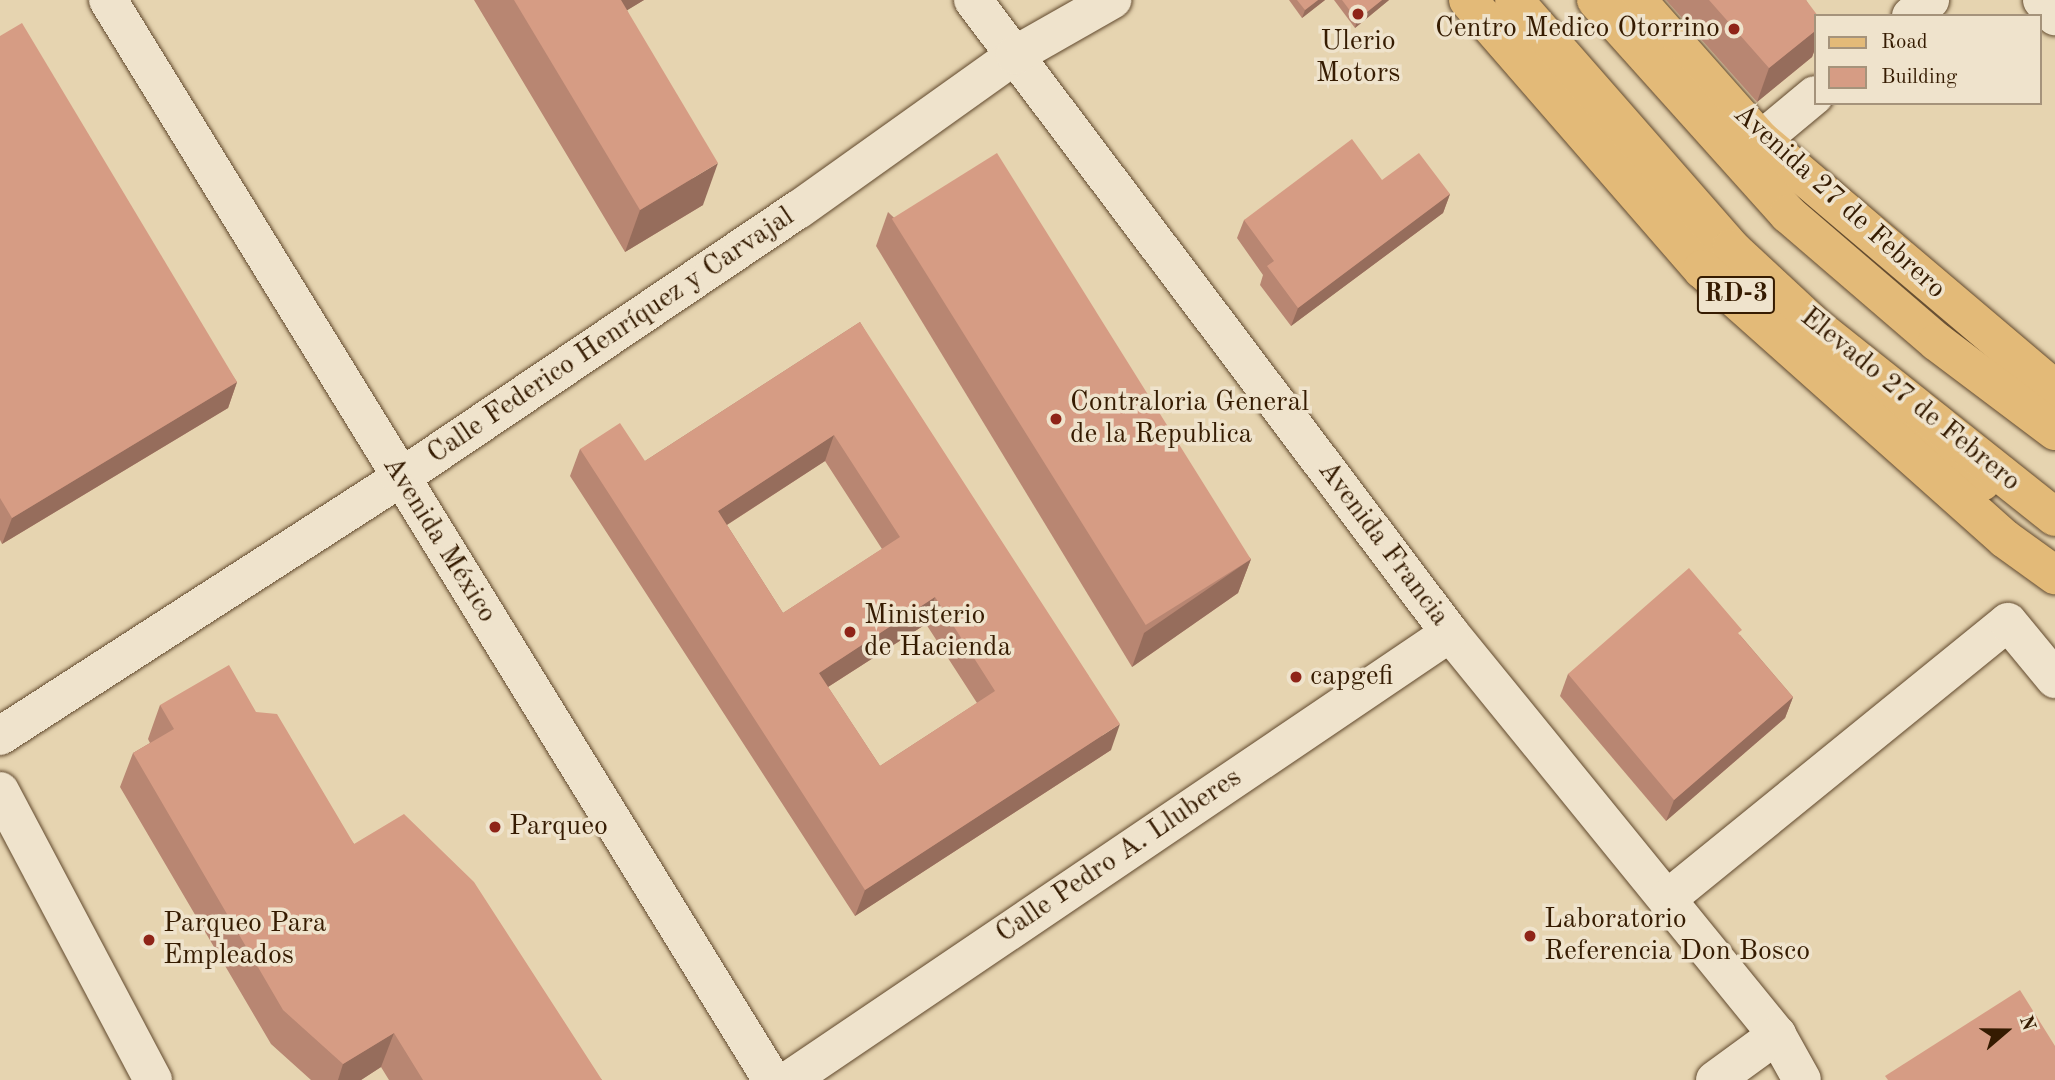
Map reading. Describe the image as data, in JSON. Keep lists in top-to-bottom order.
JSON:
{
  "streets": {
    "main road": ["Avenida 27 de Febrero", "RD-3", "Elevado 27 de Febrero"],
    "street": [
      "Calle Federico Henríquez y Carvajal",
      "Avenida México",
      "Avenida Francia",
      "Calle Pedro A. Lluberes"
    ]
  },
  "crossings": [
    ["Calle Federico Henríquez y Carvajal", "Avenida México"],
    ["Calle Federico Henríquez y Carvajal", "Avenida Francia"],
    ["Avenida Francia", "Calle Pedro A. Lluberes"]
  ],
  "places": [
    "Ulerio Motors",
    "Centro Medico Otorrino",
    "Contraloria General de la Republica",
    "Ministerio de Hacienda",
    "capgefi",
    "Parqueo",
    "Laboratorio Referencia Don Bosco",
    "Parqueo Para Empleados"
  ],
  "legend": ["Road", "Building"],
  "north": "right"
}
